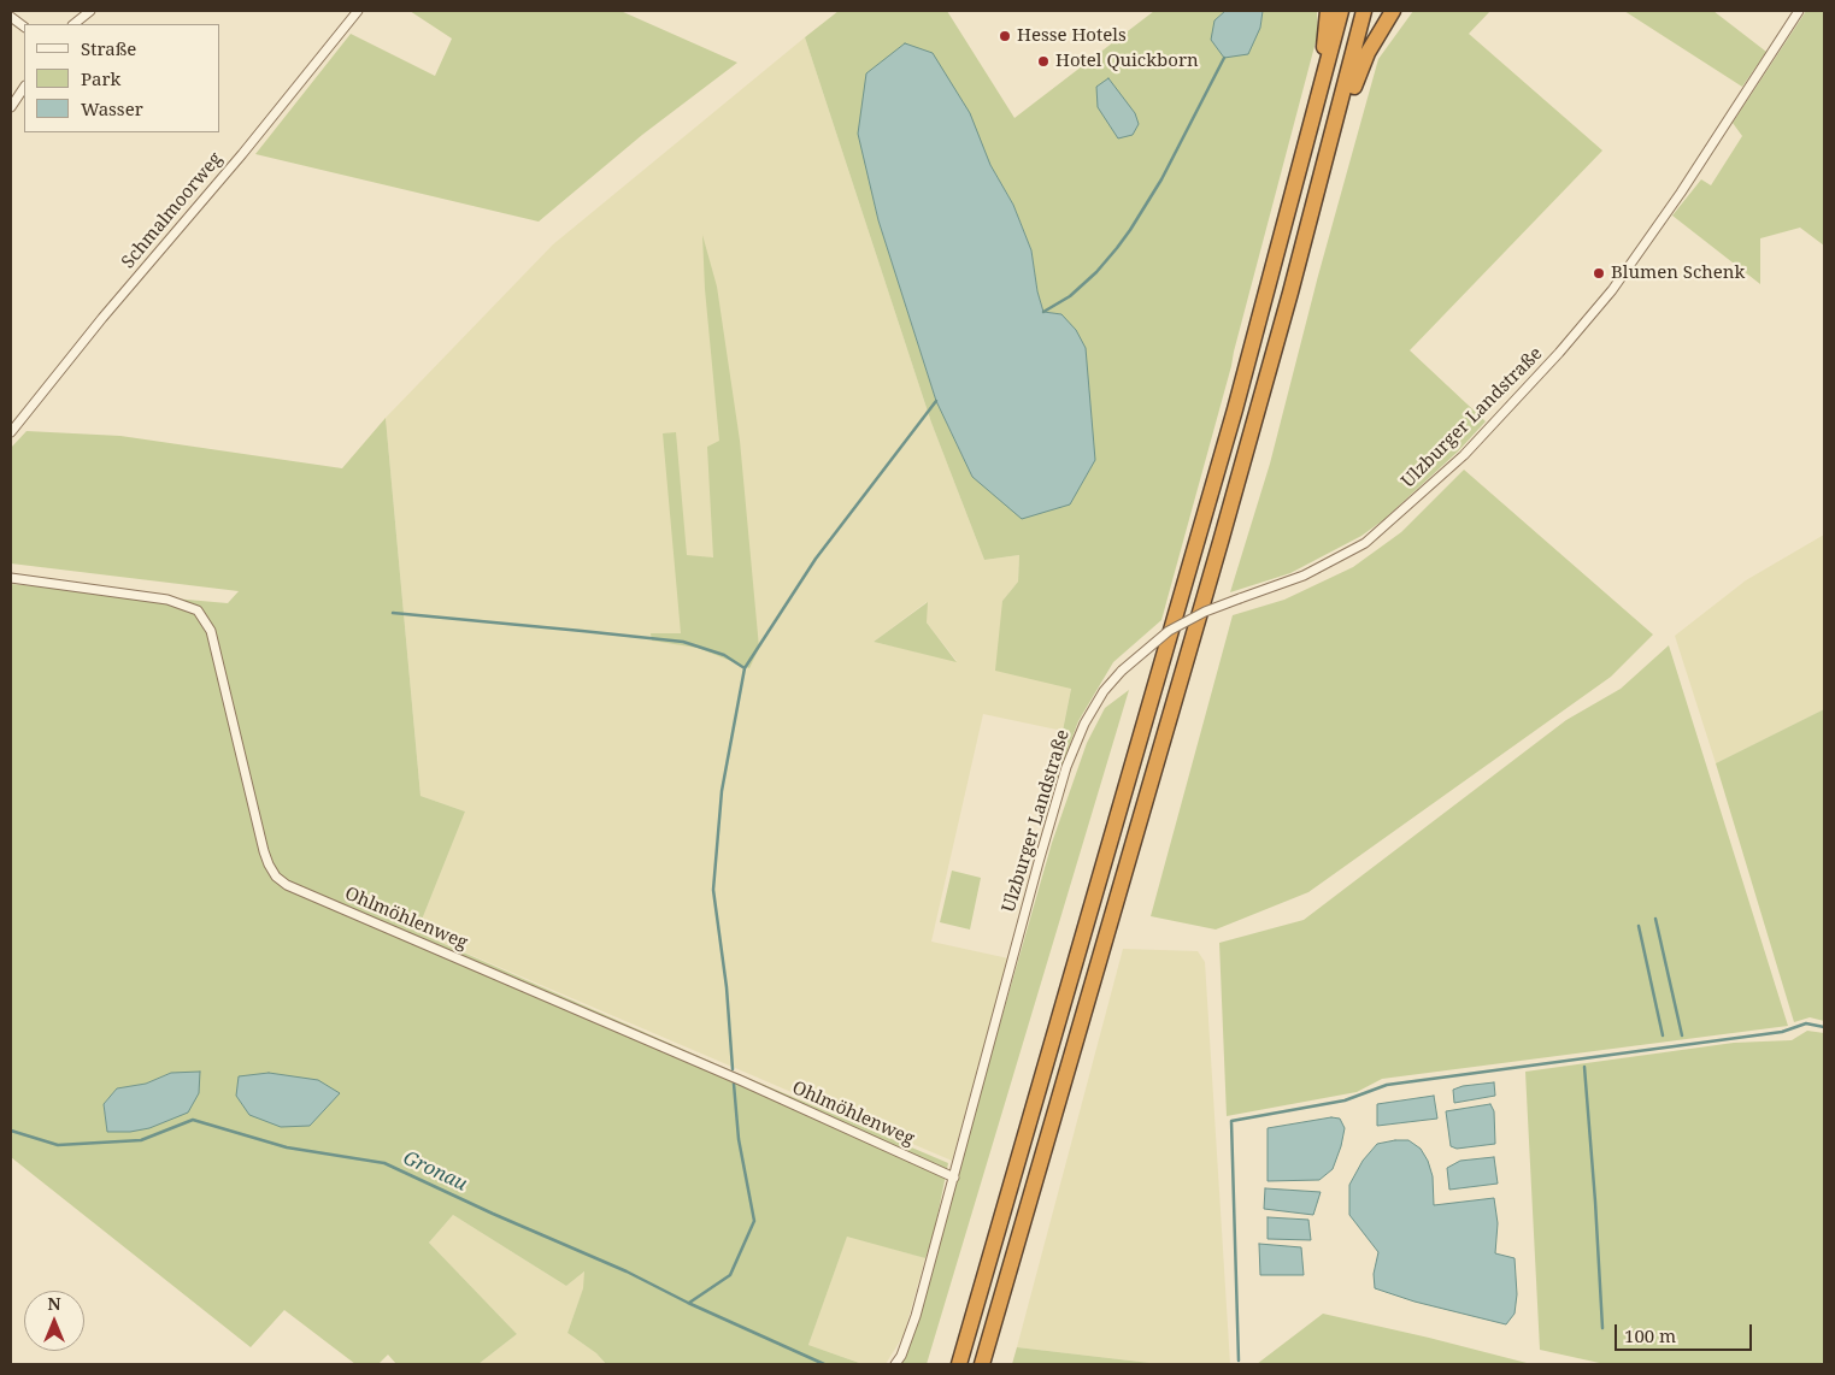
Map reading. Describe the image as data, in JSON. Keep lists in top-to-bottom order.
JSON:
{
  "streets": {
    "street": ["Schmalmoorweg", "Ulzburger Landstraße", "Ohlmöhlenweg"]
  },
  "crossings": [
    ["Ulzburger Landstraße", "Ohlmöhlenweg"]
  ],
  "water": ["Gronau"],
  "places": ["Hesse Hotels", "Hotel Quickborn", "Blumen Schenk"],
  "legend": ["Straße", "Park", "Wasser"],
  "scale_bar": "100 m",
  "north": "top"
}
